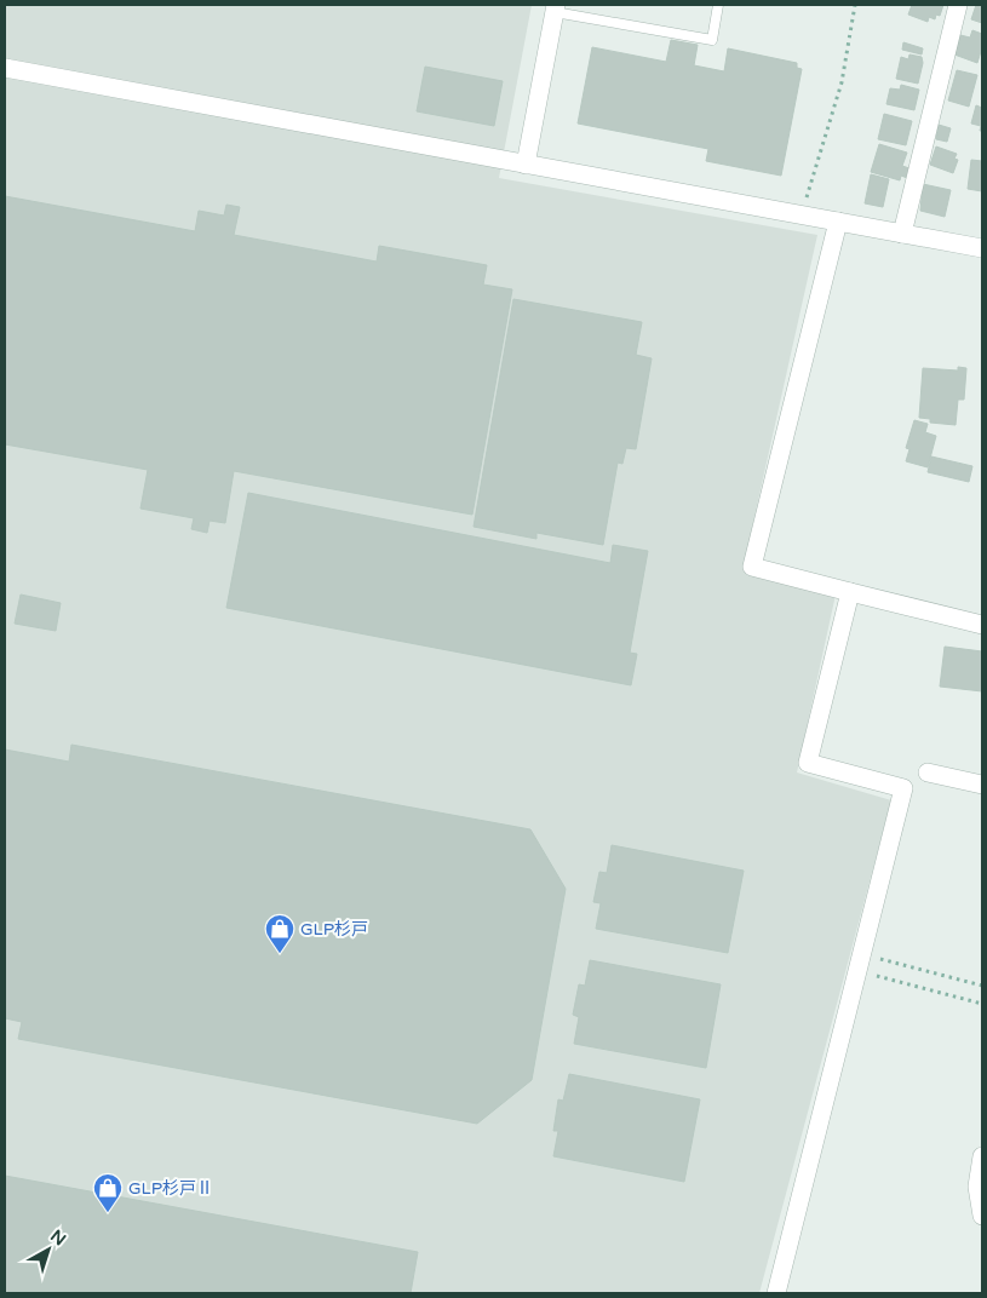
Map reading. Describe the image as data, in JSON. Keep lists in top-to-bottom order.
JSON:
{
  "places": {
    "shop": ["GLP杉戸", "GLP杉戸Ⅱ"]
  },
  "north": "top right"
}
